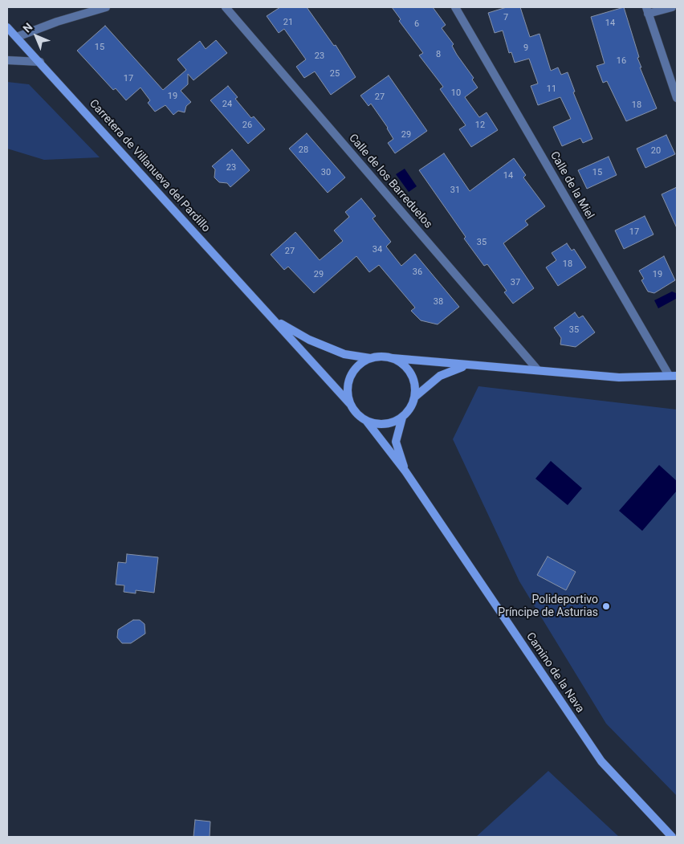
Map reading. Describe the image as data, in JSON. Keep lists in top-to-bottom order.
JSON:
{
  "streets": {
    "street": [
      "Carretera de Villanueva del Pardillo",
      "Calle de los Barreduelos",
      "Calle de la Miel",
      "Camino de la Nava"
    ]
  },
  "crossings": [
    ["Carretera de Villanueva del Pardillo", "Camino de la Nava"]
  ],
  "places": ["Polideportivo Príncipe de Asturias"],
  "house_numbers": [
    "7",
    "21",
    "14",
    "6",
    "15",
    "9",
    "8",
    "23",
    "16",
    "25",
    "17",
    "11",
    "10",
    "19",
    "27",
    "24",
    "18",
    "26",
    "12",
    "29",
    "28",
    "20",
    "23",
    "30",
    "15",
    "14",
    "31",
    "17",
    "35",
    "34",
    "27",
    "18",
    "36",
    "29",
    "19",
    "37",
    "38",
    "35"
  ],
  "north": "top left"
}
